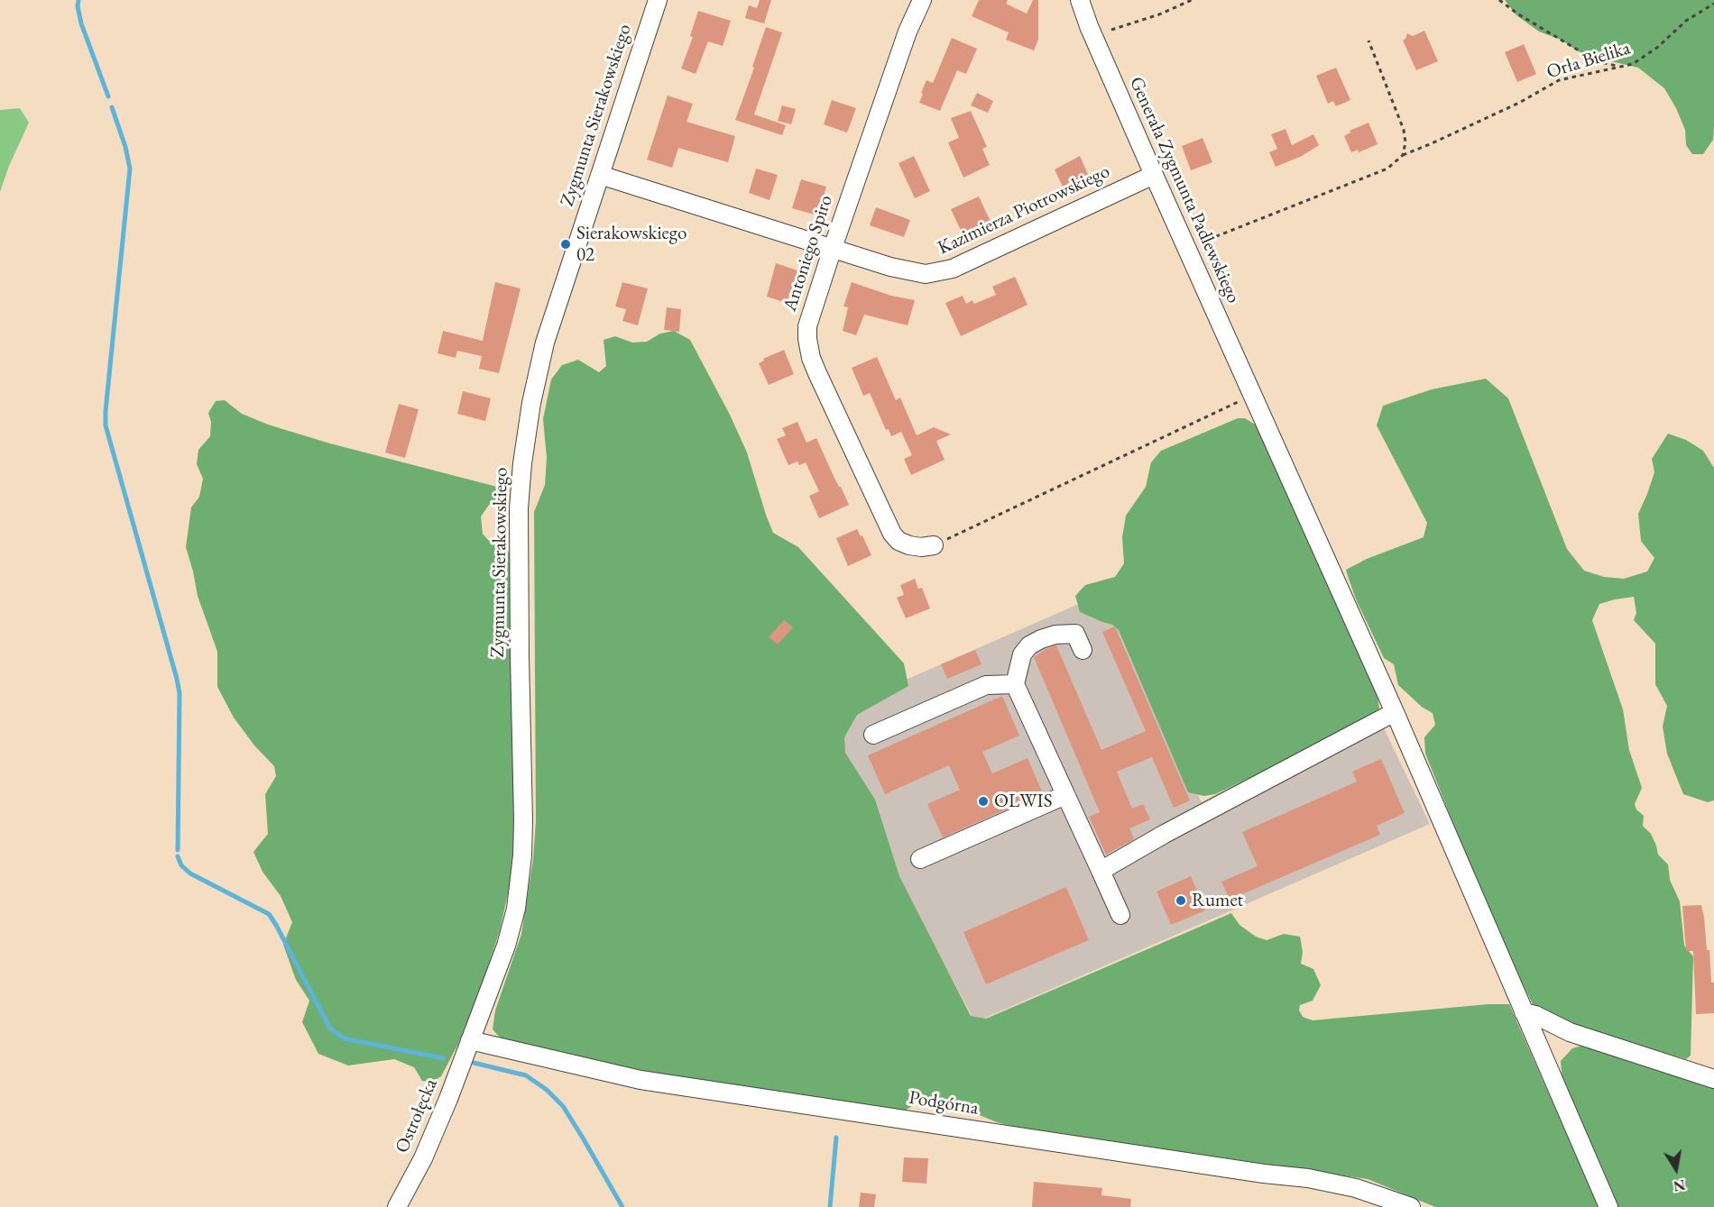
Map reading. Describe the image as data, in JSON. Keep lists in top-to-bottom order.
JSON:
{
  "streets": {
    "street": [
      "Zygmunta Sierakowskiego",
      "Generała Zygmunta Padlewskiego",
      "Kazimierza Piotrowskiego",
      "Antoniego Spiro",
      "Podgórna",
      "Ostrołęcka"
    ],
    "path": ["Orła Bielika"]
  },
  "crossings": [
    ["Orła Bielika", "Generała Zygmunta Padlewskiego"],
    ["Zygmunta Sierakowskiego", "Kazimierza Piotrowskiego"],
    ["Zygmunta Sierakowskiego", "Podgórna"],
    ["Zygmunta Sierakowskiego", "Ostrołęcka"],
    ["Generała Zygmunta Padlewskiego", "Kazimierza Piotrowskiego"],
    ["Kazimierza Piotrowskiego", "Antoniego Spiro"],
    ["Podgórna", "Ostrołęcka"]
  ],
  "places": ["Sierakowskiego 02", "OLWIS", "Rumet"],
  "north": "bottom"
}
